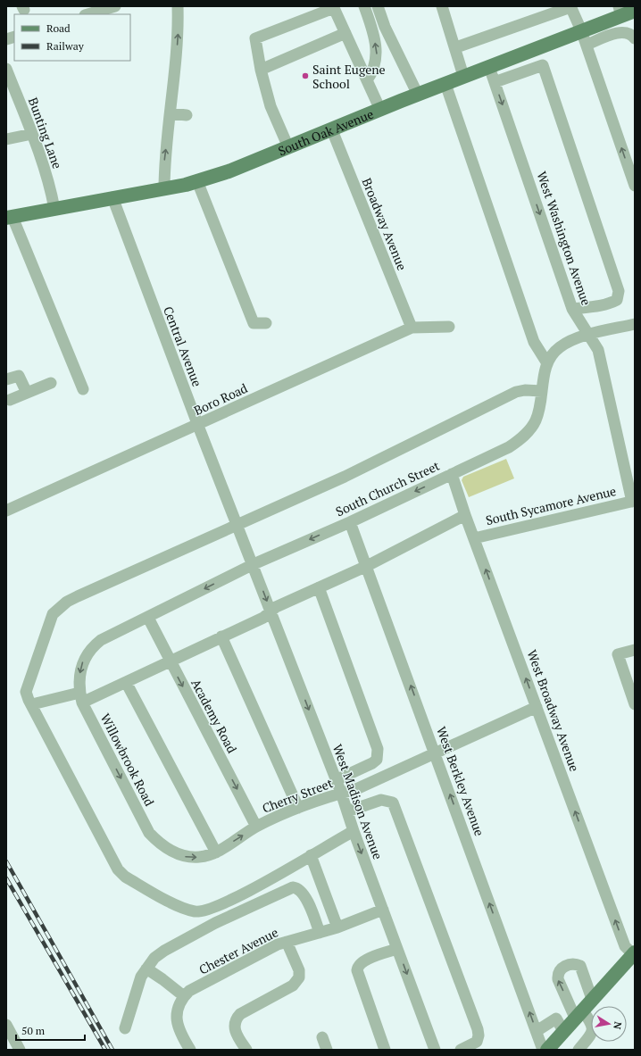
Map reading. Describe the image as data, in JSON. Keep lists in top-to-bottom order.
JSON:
{
  "streets": {
    "main road": ["South Oak Avenue"],
    "street": [
      "Bunting Lane",
      "Broadway Avenue",
      "West Washington Avenue",
      "Central Avenue",
      "Boro Road",
      "South Church Street",
      "South Sycamore Avenue",
      "West Broadway Avenue",
      "Academy Road",
      "Willowbrook Road",
      "West Berkley Avenue",
      "Cherry Street",
      "West Madison Avenue",
      "Chester Avenue"
    ]
  },
  "crossings": [
    ["South Oak Avenue", "Bunting Lane"],
    ["South Oak Avenue", "Broadway Avenue"],
    ["South Oak Avenue", "West Washington Avenue"],
    ["South Oak Avenue", "Central Avenue"],
    ["Broadway Avenue", "Boro Road"],
    ["West Washington Avenue", "South Church Street"],
    ["West Washington Avenue", "South Sycamore Avenue"],
    ["Central Avenue", "Boro Road"],
    ["Central Avenue", "South Church Street"],
    ["Central Avenue", "West Madison Avenue"],
    ["South Church Street", "West Broadway Avenue"],
    ["South Church Street", "Academy Road"],
    ["South Church Street", "Willowbrook Road"],
    ["South Church Street", "West Berkley Avenue"],
    ["South Church Street", "West Madison Avenue"],
    ["South Sycamore Avenue", "West Broadway Avenue"],
    ["West Broadway Avenue", "Cherry Street"],
    ["Academy Road", "Cherry Street"],
    ["Willowbrook Road", "Cherry Street"],
    ["West Berkley Avenue", "Cherry Street"],
    ["Cherry Street", "West Madison Avenue"],
    ["West Madison Avenue", "Chester Avenue"]
  ],
  "one_way": ["West Broadway Avenue", "West Berkley Avenue"],
  "places": ["Saint Eugene School"],
  "legend": ["Road", "Railway"],
  "scale_bar": "50 m",
  "north": "right"
}
